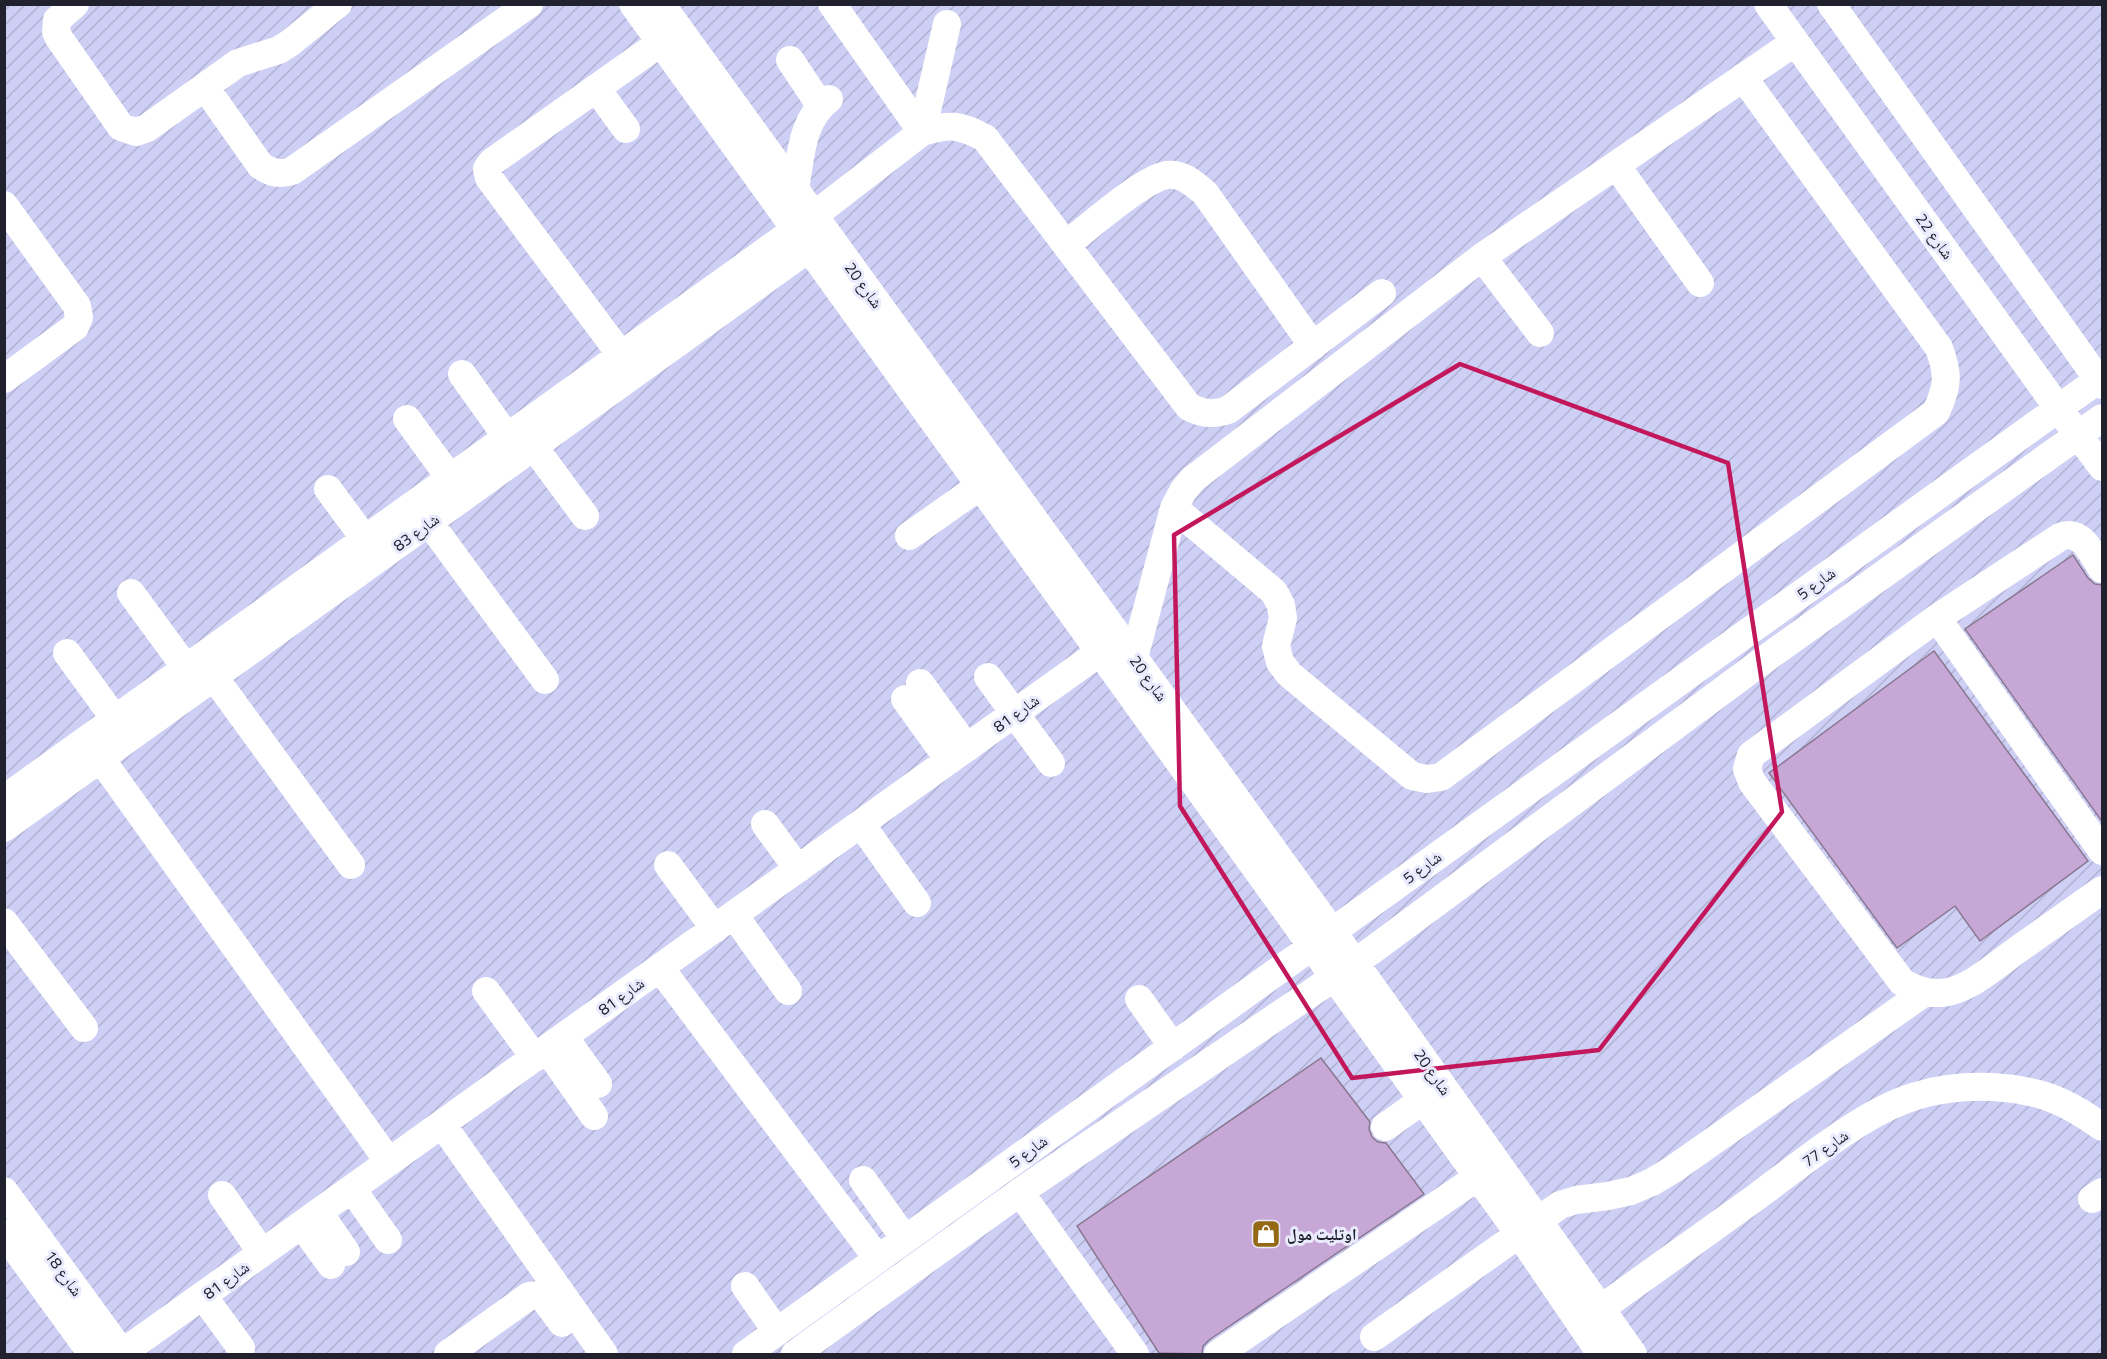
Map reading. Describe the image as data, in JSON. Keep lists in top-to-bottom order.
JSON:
{
  "streets": {
    "street": [
      "شارع 22",
      "شارع 20",
      "شارع 83",
      "شارع 5",
      "شارع 81",
      "شارع 77",
      "شارع 18"
    ]
  },
  "crossings": [
    ["شارع 22", "شارع 5"],
    ["شارع 20", "شارع 83"],
    ["شارع 20", "شارع 5"],
    ["شارع 20", "شارع 81"],
    ["شارع 20", "شارع 77"],
    ["شارع 81", "شارع 18"]
  ],
  "places": {
    "shop": ["اوتليت مول"]
  }
}
